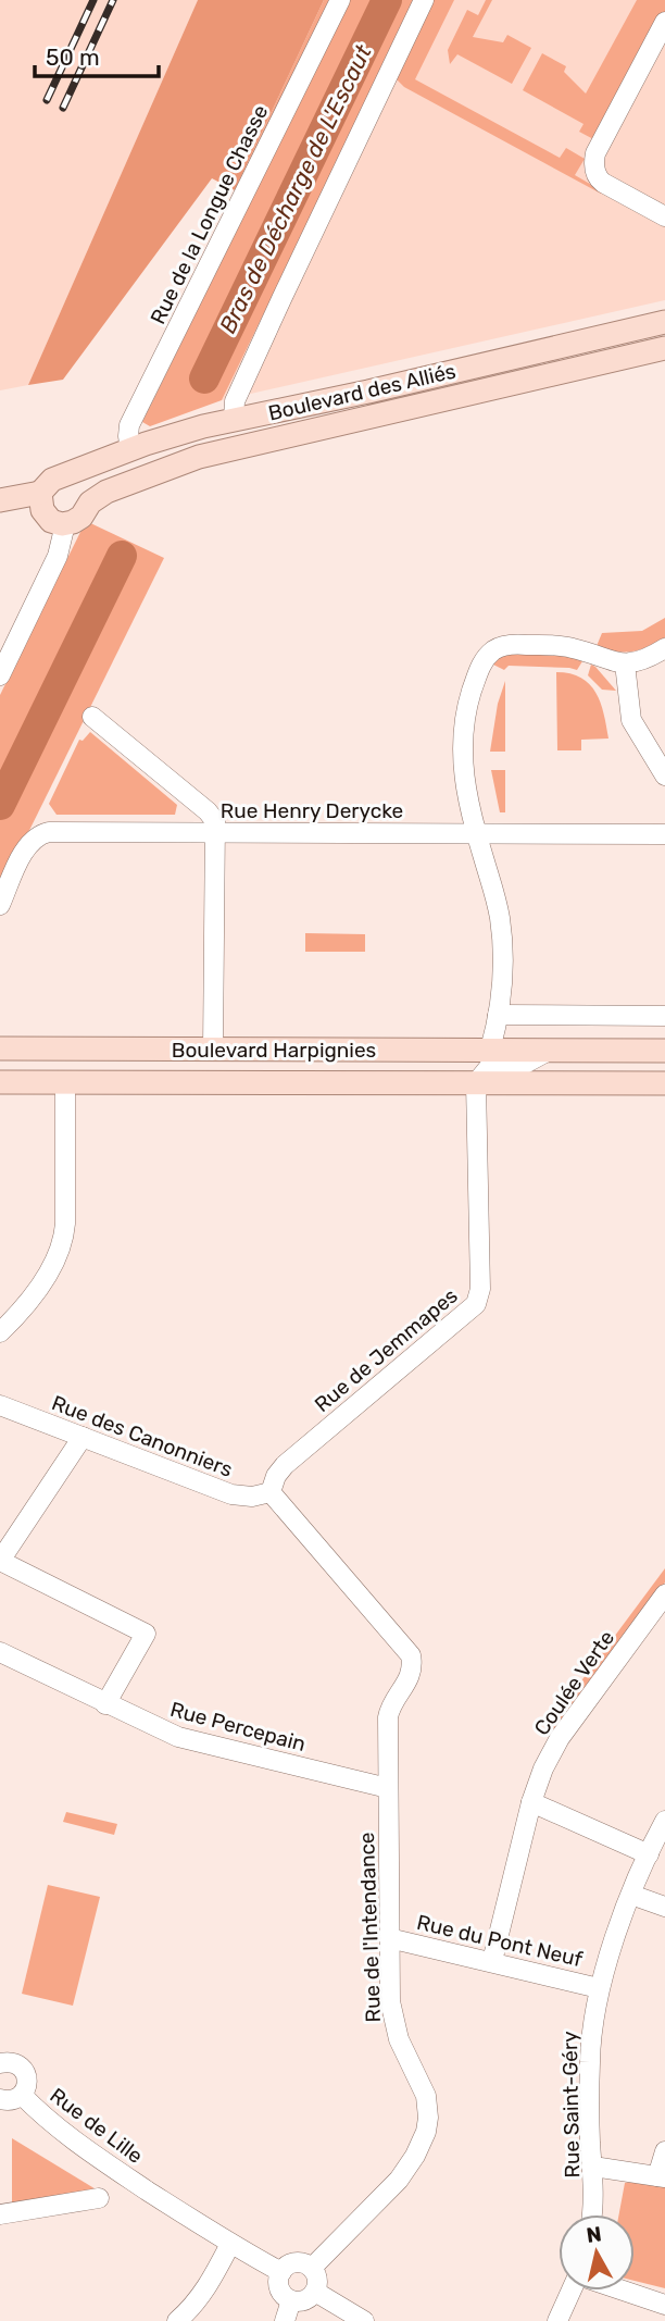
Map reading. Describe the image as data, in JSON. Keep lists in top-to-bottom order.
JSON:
{
  "streets": {
    "main road": ["Boulevard des Alliés", "Boulevard Harpignies"],
    "street": [
      "Rue de la Longue Chasse",
      "Rue Henry Derycke",
      "Rue de Jemmapes",
      "Rue des Canonniers",
      "Coulée Verte",
      "Rue Percepain",
      "Rue de l'Intendance",
      "Rue du Pont Neuf",
      "Rue Saint-Géry",
      "Rue de Lille"
    ]
  },
  "crossings": [
    ["Rue de la Longue Chasse", "Boulevard des Alliés"],
    ["Boulevard Harpignies", "Rue de Jemmapes"],
    ["Rue de Jemmapes", "Rue des Canonniers"],
    ["Rue de Jemmapes", "Rue de l'Intendance"],
    ["Rue des Canonniers", "Rue de l'Intendance"],
    ["Coulée Verte", "Rue du Pont Neuf"],
    ["Rue Percepain", "Rue de l'Intendance"],
    ["Rue de l'Intendance", "Rue du Pont Neuf"],
    ["Rue de l'Intendance", "Rue de Lille"],
    ["Rue du Pont Neuf", "Rue Saint-Géry"]
  ],
  "water": ["Bras de Décharge de L'Escaut"],
  "scale_bar": "50 m",
  "north": "top"
}
